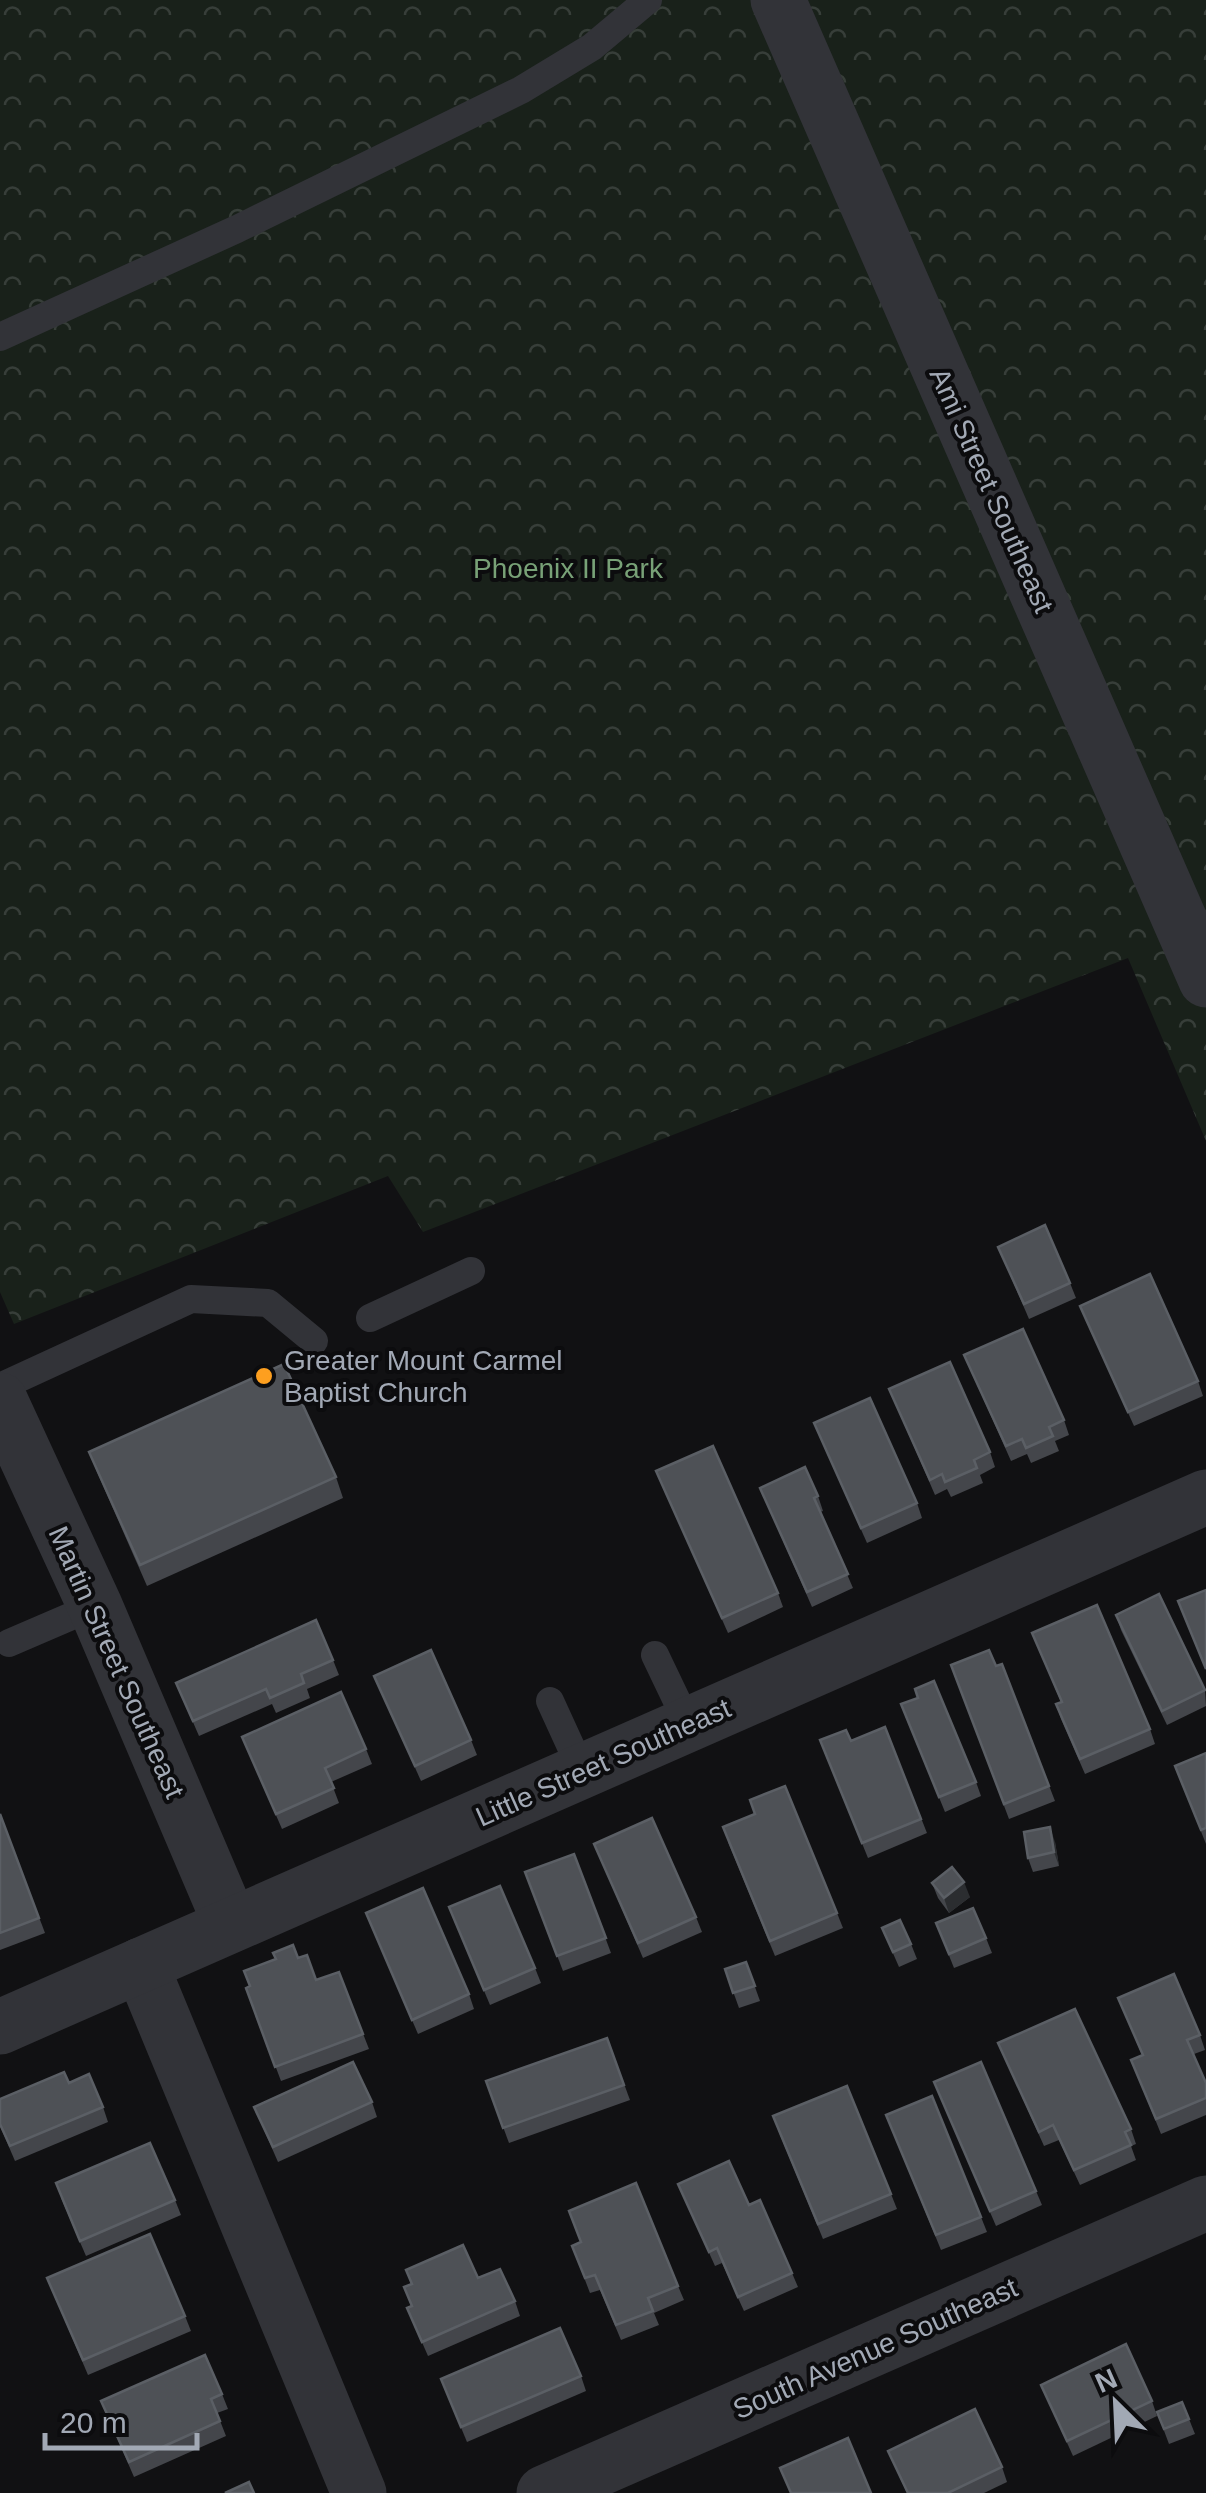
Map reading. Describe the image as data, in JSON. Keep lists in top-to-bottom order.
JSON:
{
  "streets": {
    "street": [
      "Ami Street Southeast",
      "Martin Street Southeast",
      "Little Street Southeast",
      "South Avenue Southeast"
    ]
  },
  "crossings": [
    ["Martin Street Southeast", "Little Street Southeast"]
  ],
  "parks": ["Phoenix II Park"],
  "places": ["Greater Mount Carmel Baptist Church"],
  "scale_bar": "20 m",
  "north": "top left"
}
